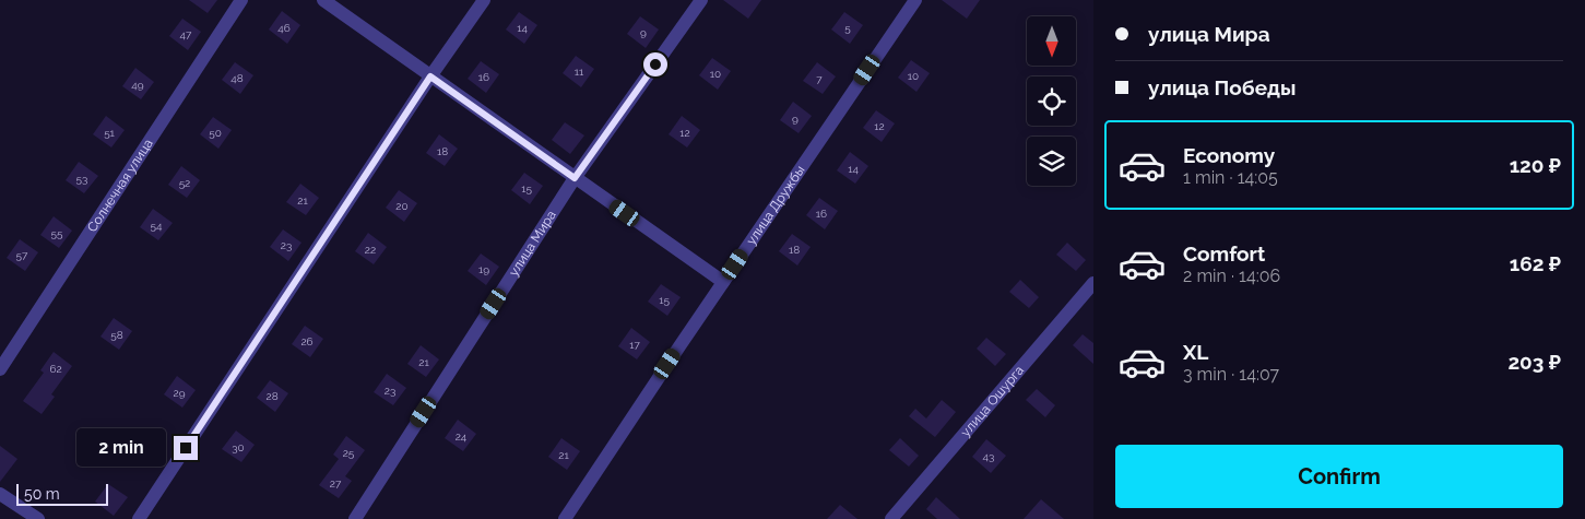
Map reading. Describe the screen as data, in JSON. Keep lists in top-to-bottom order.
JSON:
{
  "streets": {
    "street": [
      "Солнечная улица",
      "улица Дружбы",
      "улица Мира",
      "улица Ошурга"
    ]
  },
  "house_numbers": [
    "46",
    "14",
    "5",
    "9",
    "47",
    "11",
    "10",
    "10",
    "16",
    "48",
    "7",
    "49",
    "9",
    "12",
    "51",
    "50",
    "12",
    "18",
    "14",
    "53",
    "52",
    "15",
    "21",
    "20",
    "16",
    "54",
    "55",
    "23",
    "22",
    "18",
    "57",
    "19",
    "15",
    "58",
    "26",
    "17",
    "21",
    "62",
    "23",
    "29",
    "28",
    "24",
    "30",
    "25",
    "21",
    "43",
    "27"
  ],
  "scale_bar": "50 m",
  "north": "bottom",
  "page": {
    "banner": ["улица Мира", "улица Победы"],
    "list": [
      {
        "name": "Economy",
        "note": "1 min · 14:05",
        "value": "120 ₽"
      },
      {
        "name": "Comfort",
        "note": "2 min · 14:06",
        "value": "162 ₽"
      },
      {
        "name": "XL",
        "note": "3 min · 14:07",
        "value": "203 ₽"
      }
    ],
    "bubble": "2 min",
    "buttons": "Confirm",
    "scale": "50 m"
  }
}
